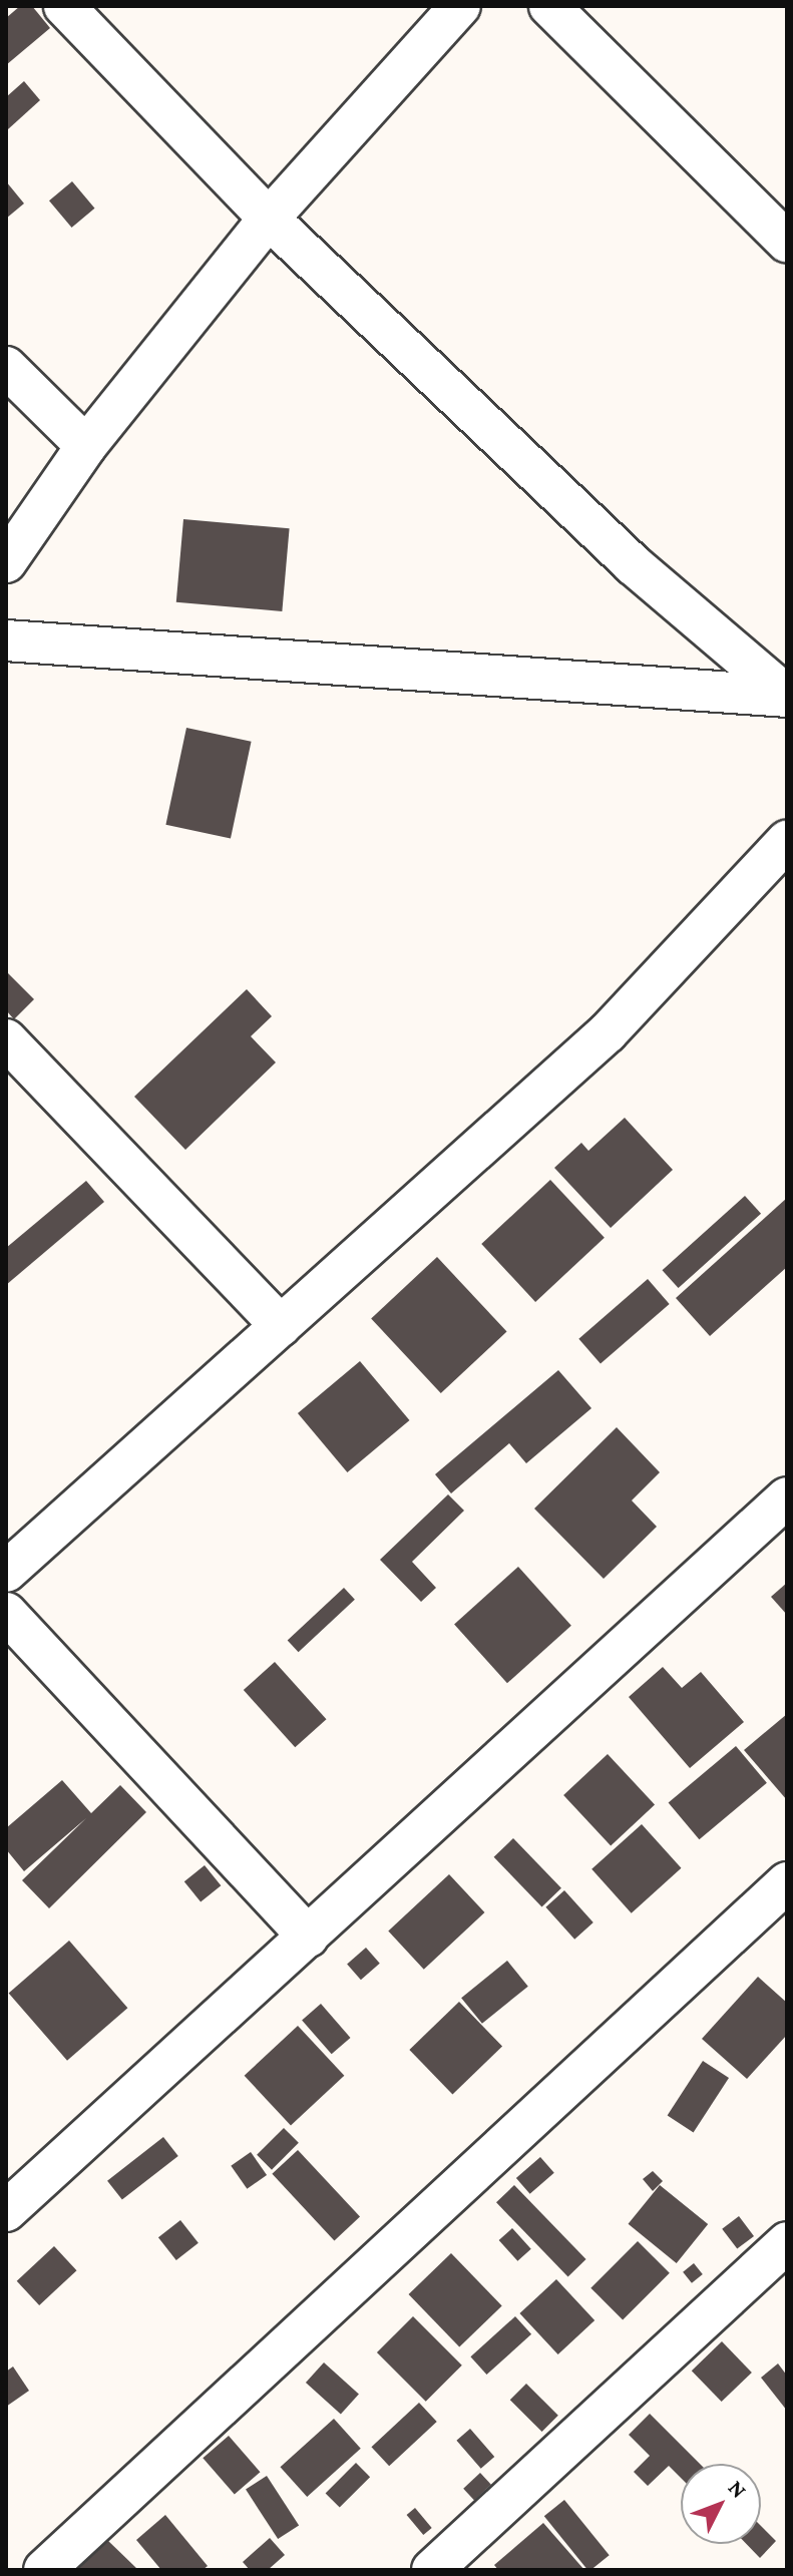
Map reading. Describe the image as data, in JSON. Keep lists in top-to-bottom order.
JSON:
{
  "north": "top right"
}
